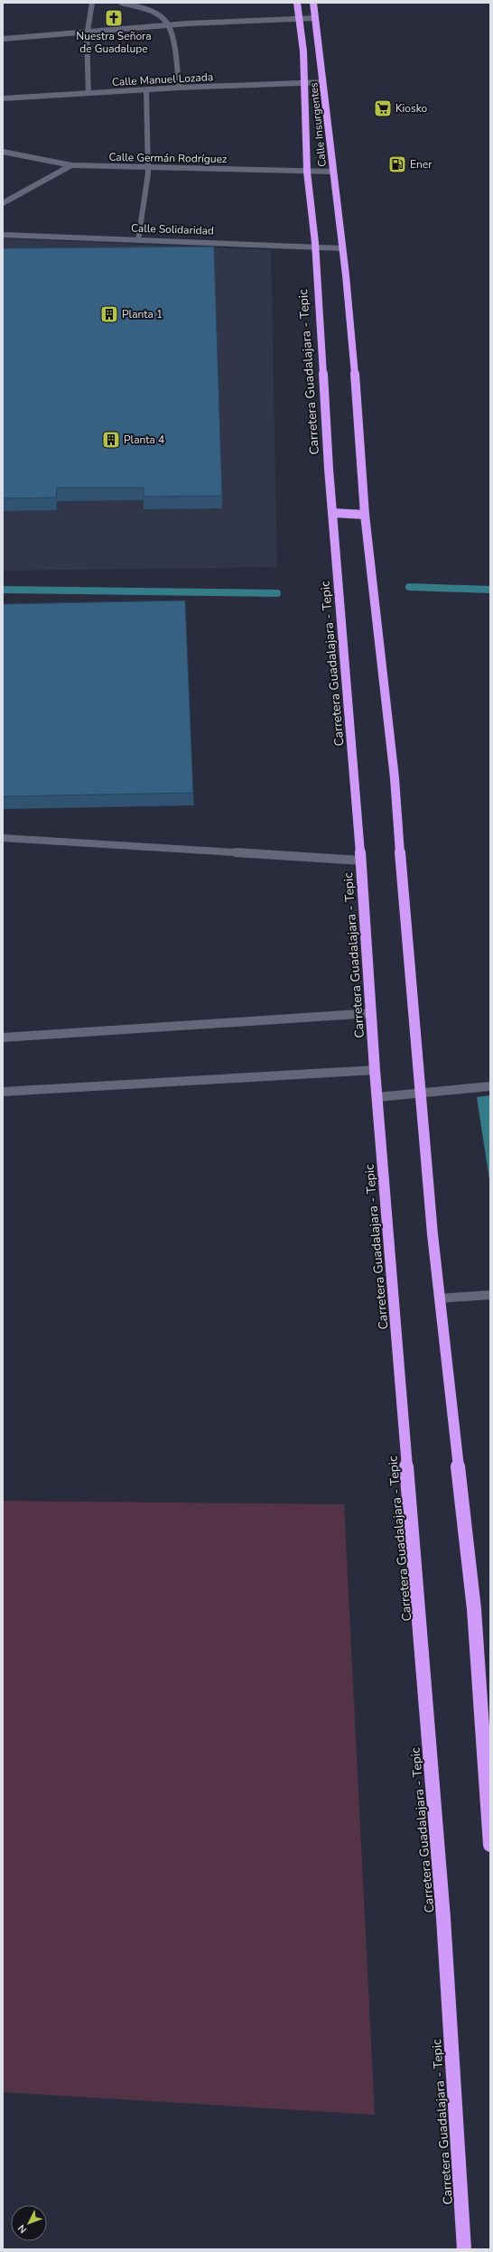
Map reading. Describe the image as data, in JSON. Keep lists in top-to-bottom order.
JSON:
{
  "streets": {
    "highway": ["Calle Insurgentes", "Carretera Guadalajara - Tepic"],
    "street": ["Calle Manuel Lozada", "Calle Germán Rodríguez", "Calle Solidaridad"]
  },
  "crossings": [
    ["Calle Manuel Lozada", "Calle Insurgentes"],
    ["Calle Insurgentes", "Calle Germán Rodríguez"],
    ["Calle Insurgentes", "Calle Solidaridad"],
    ["Calle Insurgentes", "Carretera Guadalajara - Tepic"],
    ["Calle Solidaridad", "Carretera Guadalajara - Tepic"]
  ],
  "places": {
    "church": ["Nuestra Señora de Guadalupe"],
    "supermarket": ["Kiosko"],
    "fuel station": ["Ener"],
    "building": ["Planta 1", "Planta 4"]
  },
  "north": "bottom left"
}
